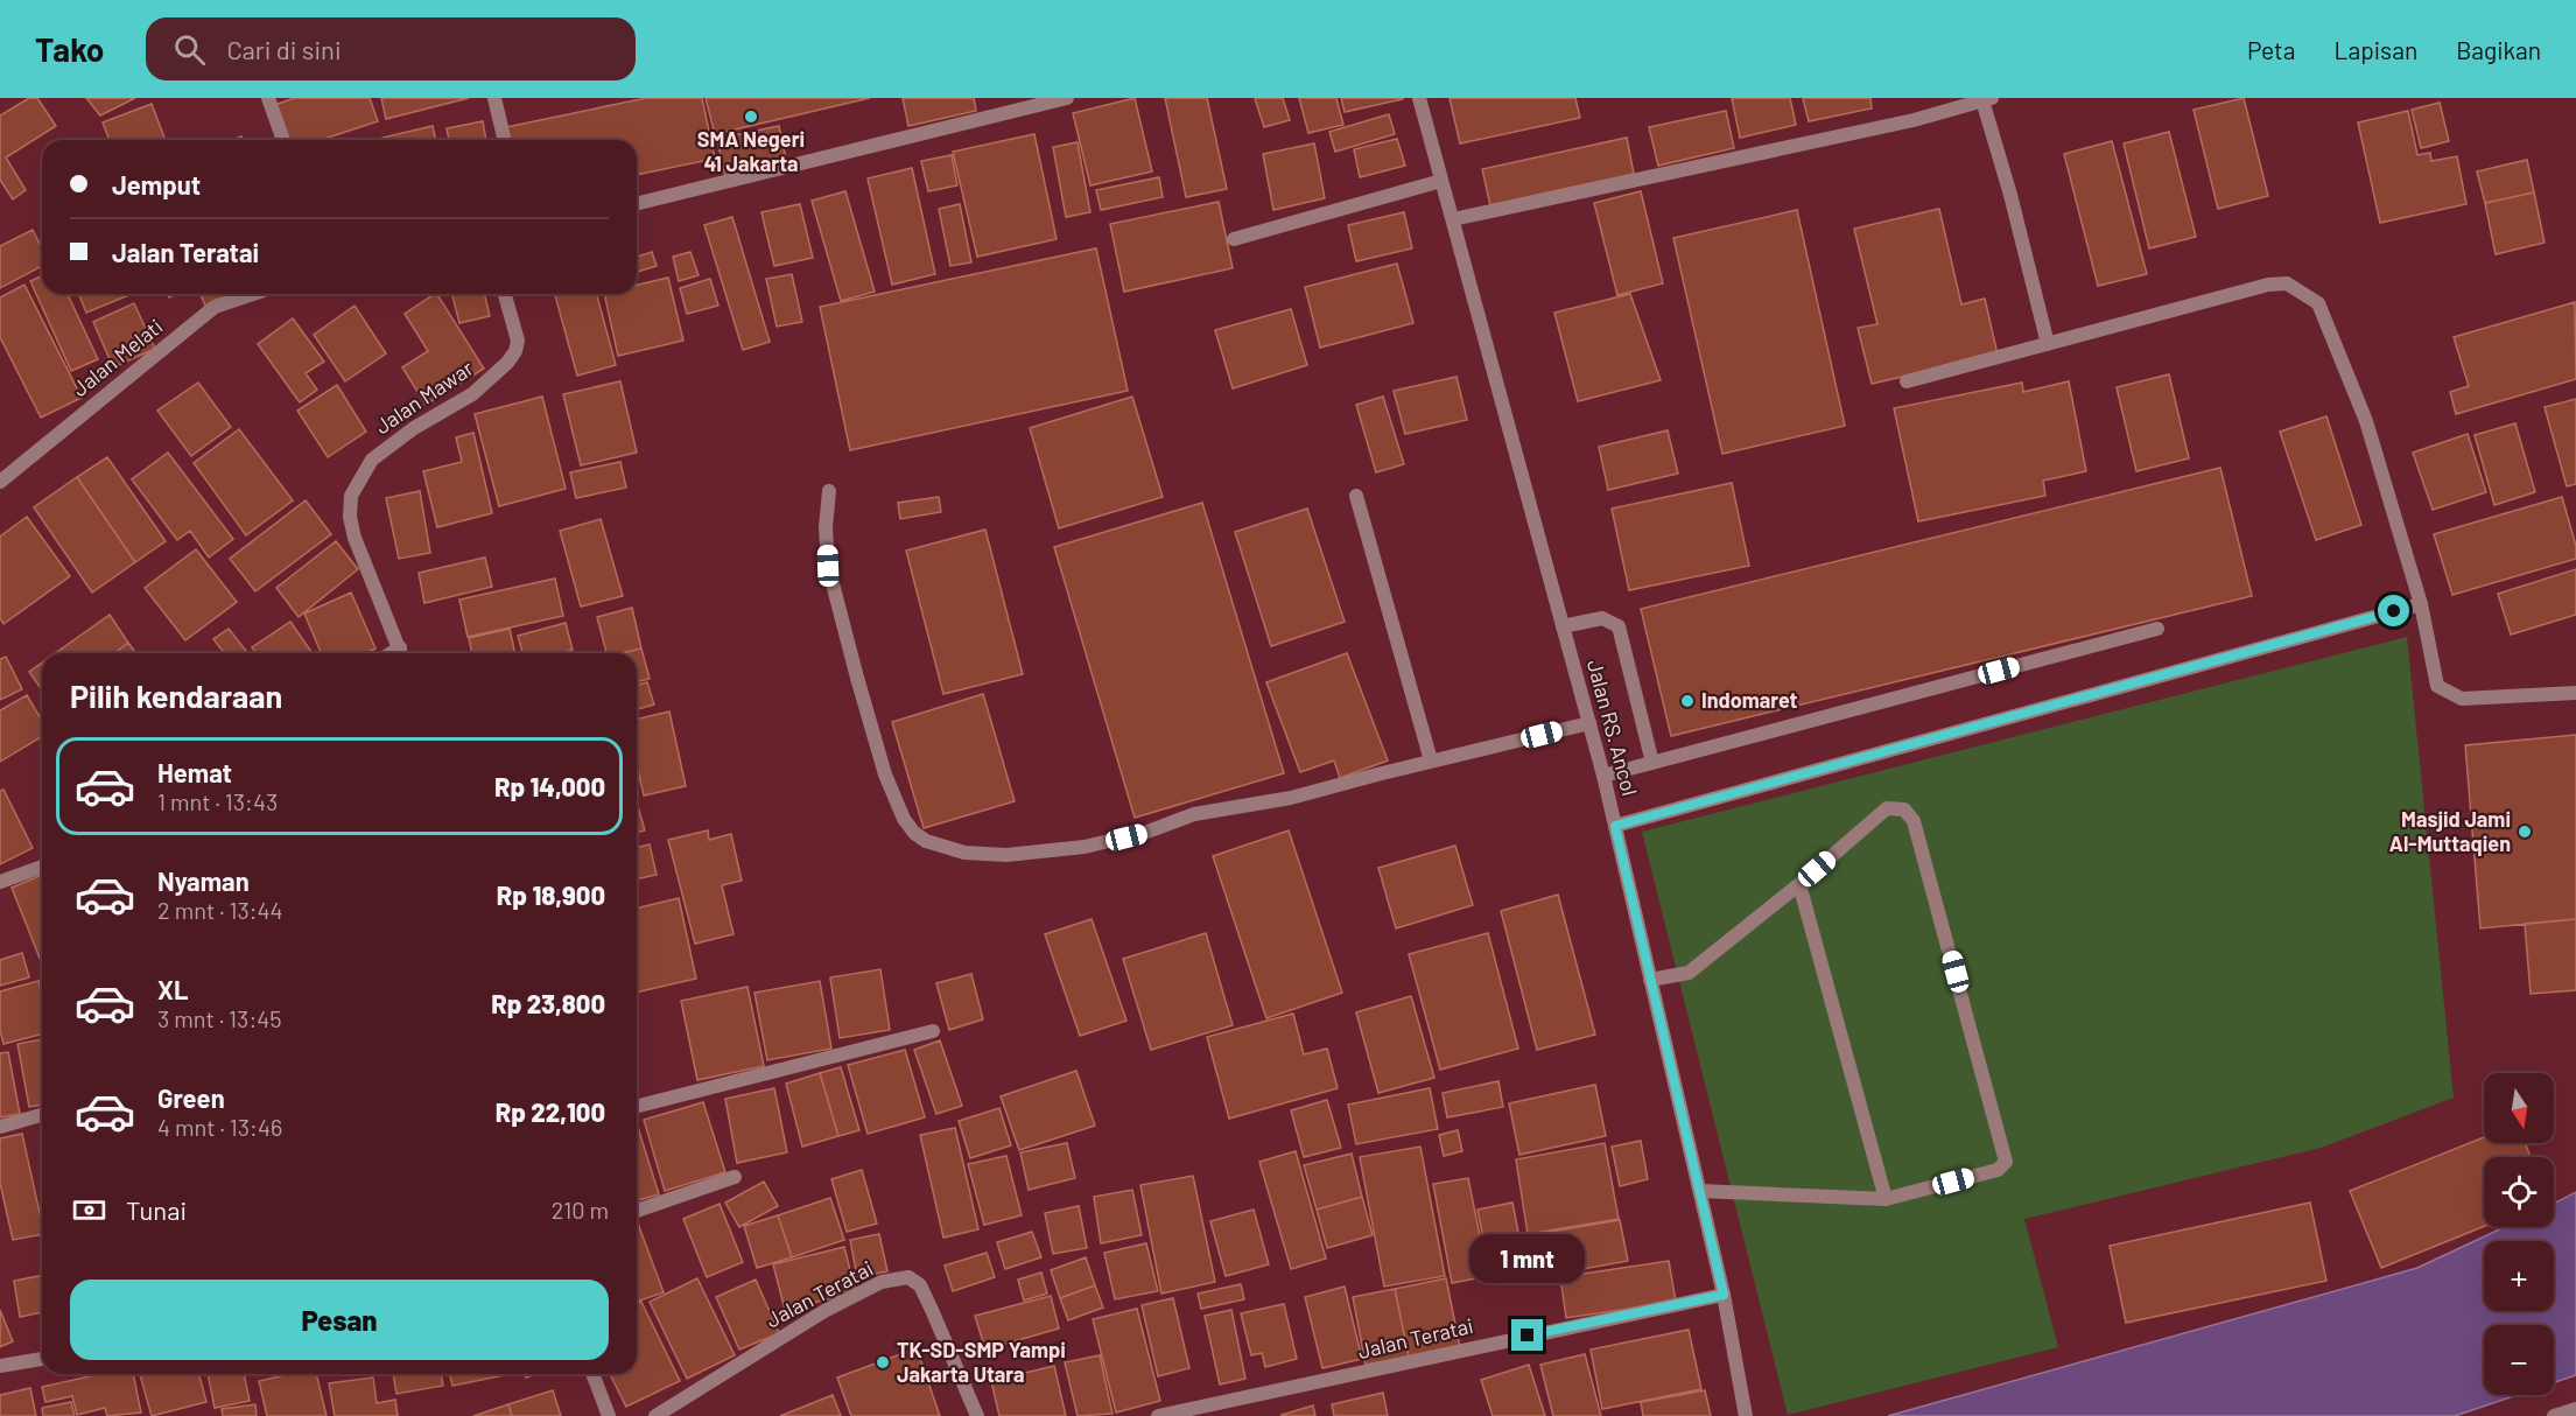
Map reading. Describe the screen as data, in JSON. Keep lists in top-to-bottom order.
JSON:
{
  "streets": {
    "street": [
      "Jalan Melati",
      "Jalan Mawar",
      "Jalan RS. Ancol",
      "Jalan Teratai"
    ]
  },
  "crossings": [
    ["Jalan RS. Ancol", "Jalan Teratai"]
  ],
  "places": [
    "SMA Negeri 41 Jakarta",
    "Indomaret",
    "Masjid Jami Al-Muttaqien",
    "TK-SD-SMP Yampi Jakarta Utara"
  ],
  "north": "bottom",
  "page": {
    "header": "Tako",
    "search": "Cari di sini",
    "nav": ["Peta", "Lapisan", "Bagikan"],
    "banner": ["Jemput", "Jalan Teratai"],
    "heading": "Pilih kendaraan",
    "list": [
      {
        "name": "Hemat",
        "note": "1 mnt · 13:43",
        "value": "Rp 14,000"
      },
      {
        "name": "Nyaman",
        "note": "2 mnt · 13:44",
        "value": "Rp 18,900"
      },
      {
        "name": "XL",
        "note": "3 mnt · 13:45",
        "value": "Rp 23,800"
      },
      {
        "name": "Green",
        "note": "4 mnt · 13:46",
        "value": "Rp 22,100"
      }
    ],
    "map_buttons": ["+", "−"],
    "pay": ["Tunai", "210 m"],
    "bubble": "1 mnt",
    "buttons": "Pesan"
  }
}
